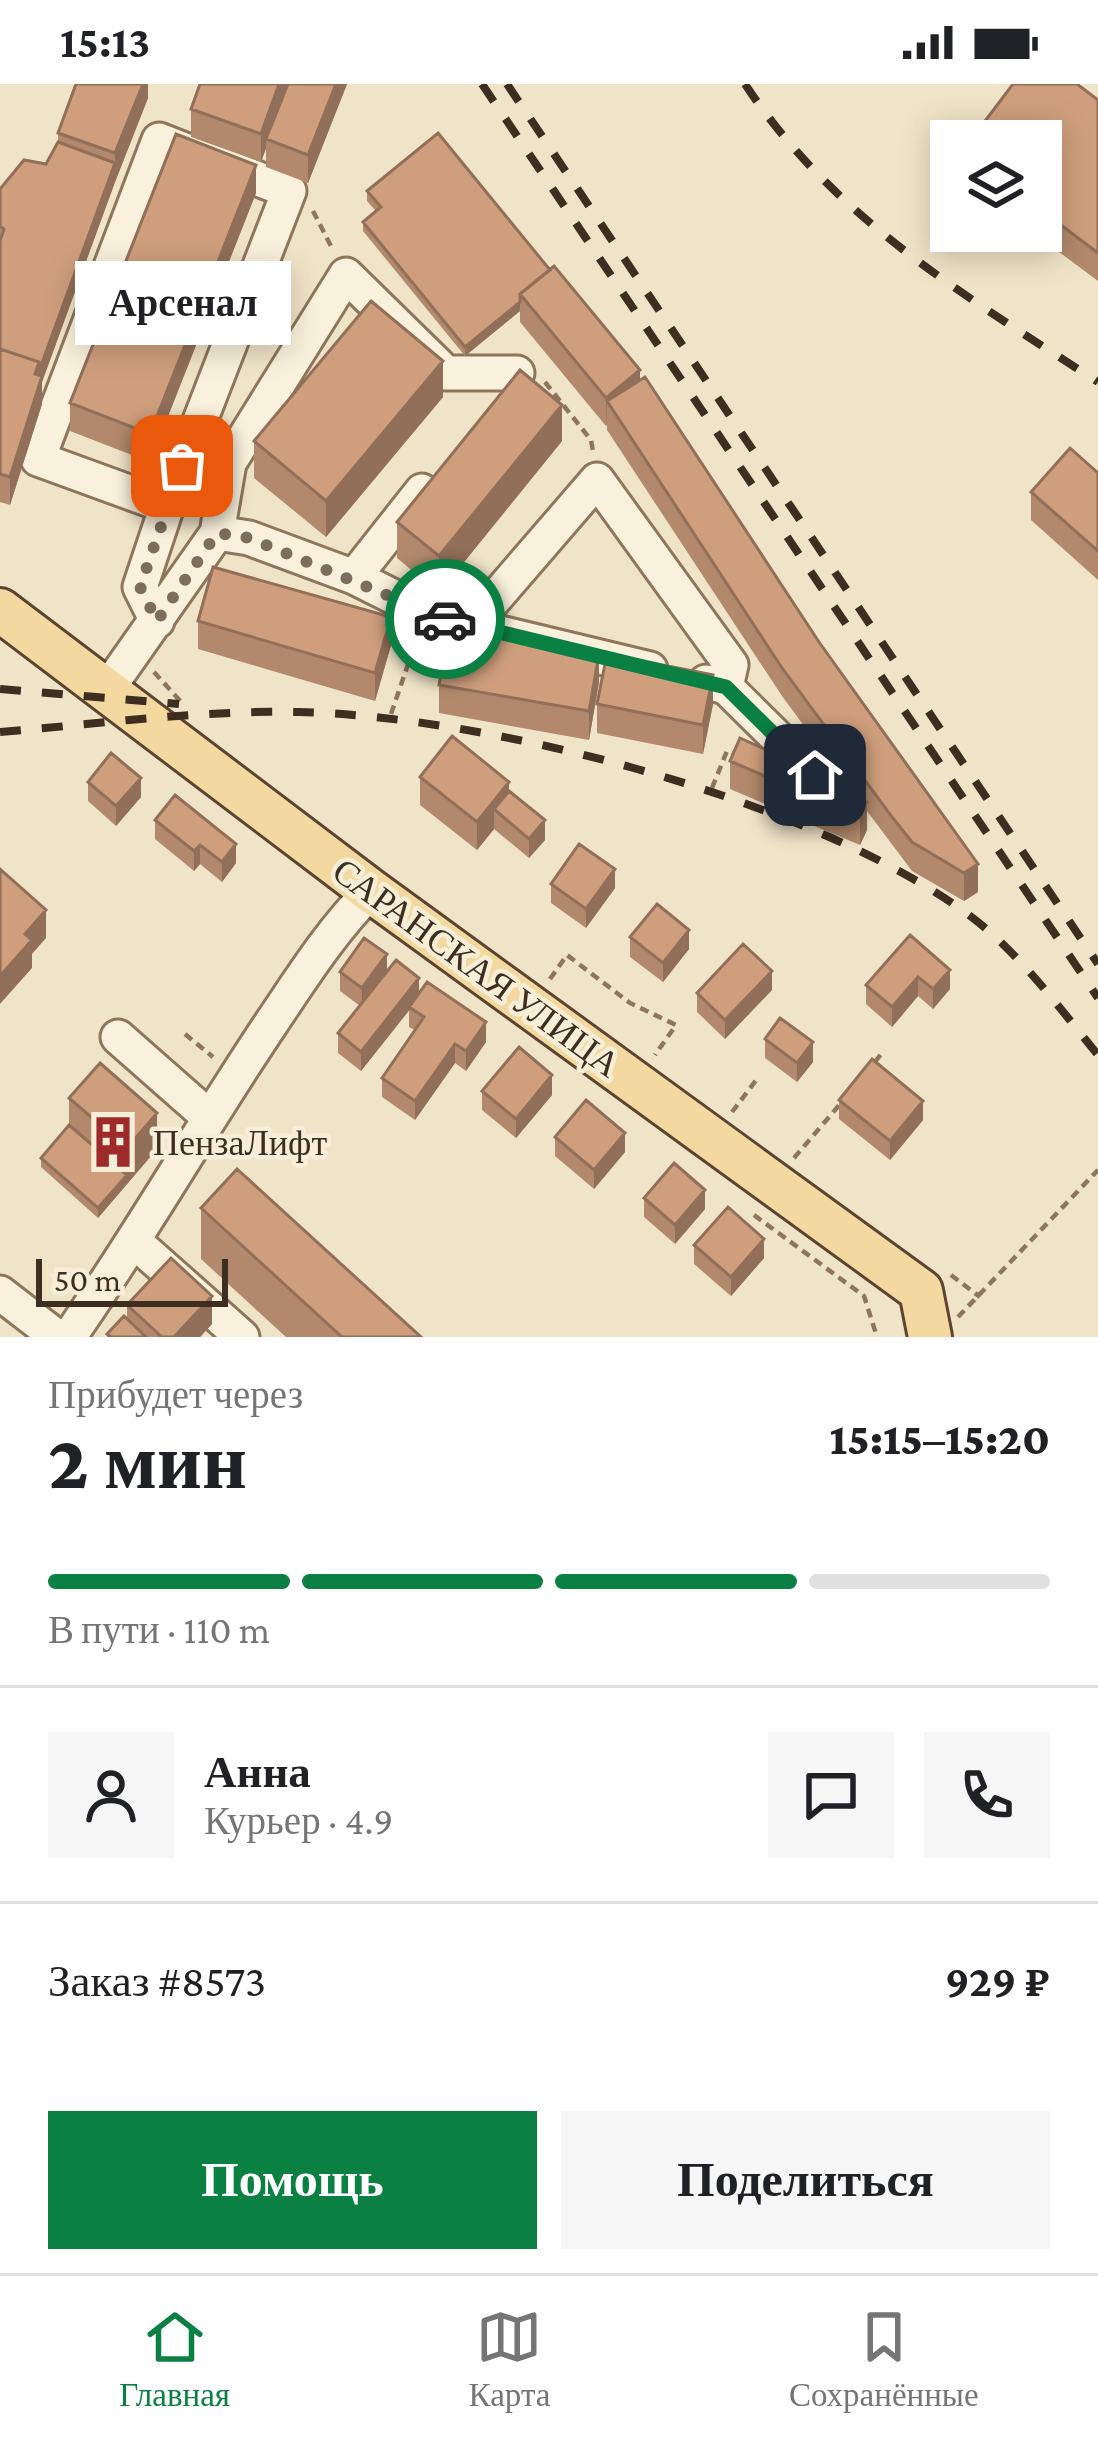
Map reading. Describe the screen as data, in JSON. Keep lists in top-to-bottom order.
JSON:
{
  "streets": {
    "main road": ["САРАНСКАЯ УЛИЦА"]
  },
  "places": {
    "other": ["Арсенал"],
    "building": ["ПензаЛифт"]
  },
  "scale_bar": "50 m",
  "page": {
    "status": "15:13",
    "bubble": "Арсенал",
    "scale": "50 m",
    "heading": ["2 мин", "Прибудет через", "15:15–15:20"],
    "panel": [
      "Анна",
      "Курьер · 4.9",
      "Заказ #8573",
      "929 ₽"
    ],
    "bar": "В пути · 110 m",
    "buttons": ["Помощь", "Поделиться"],
    "tabs": ["Главная", "Карта", "Сохранённые"]
  }
}
